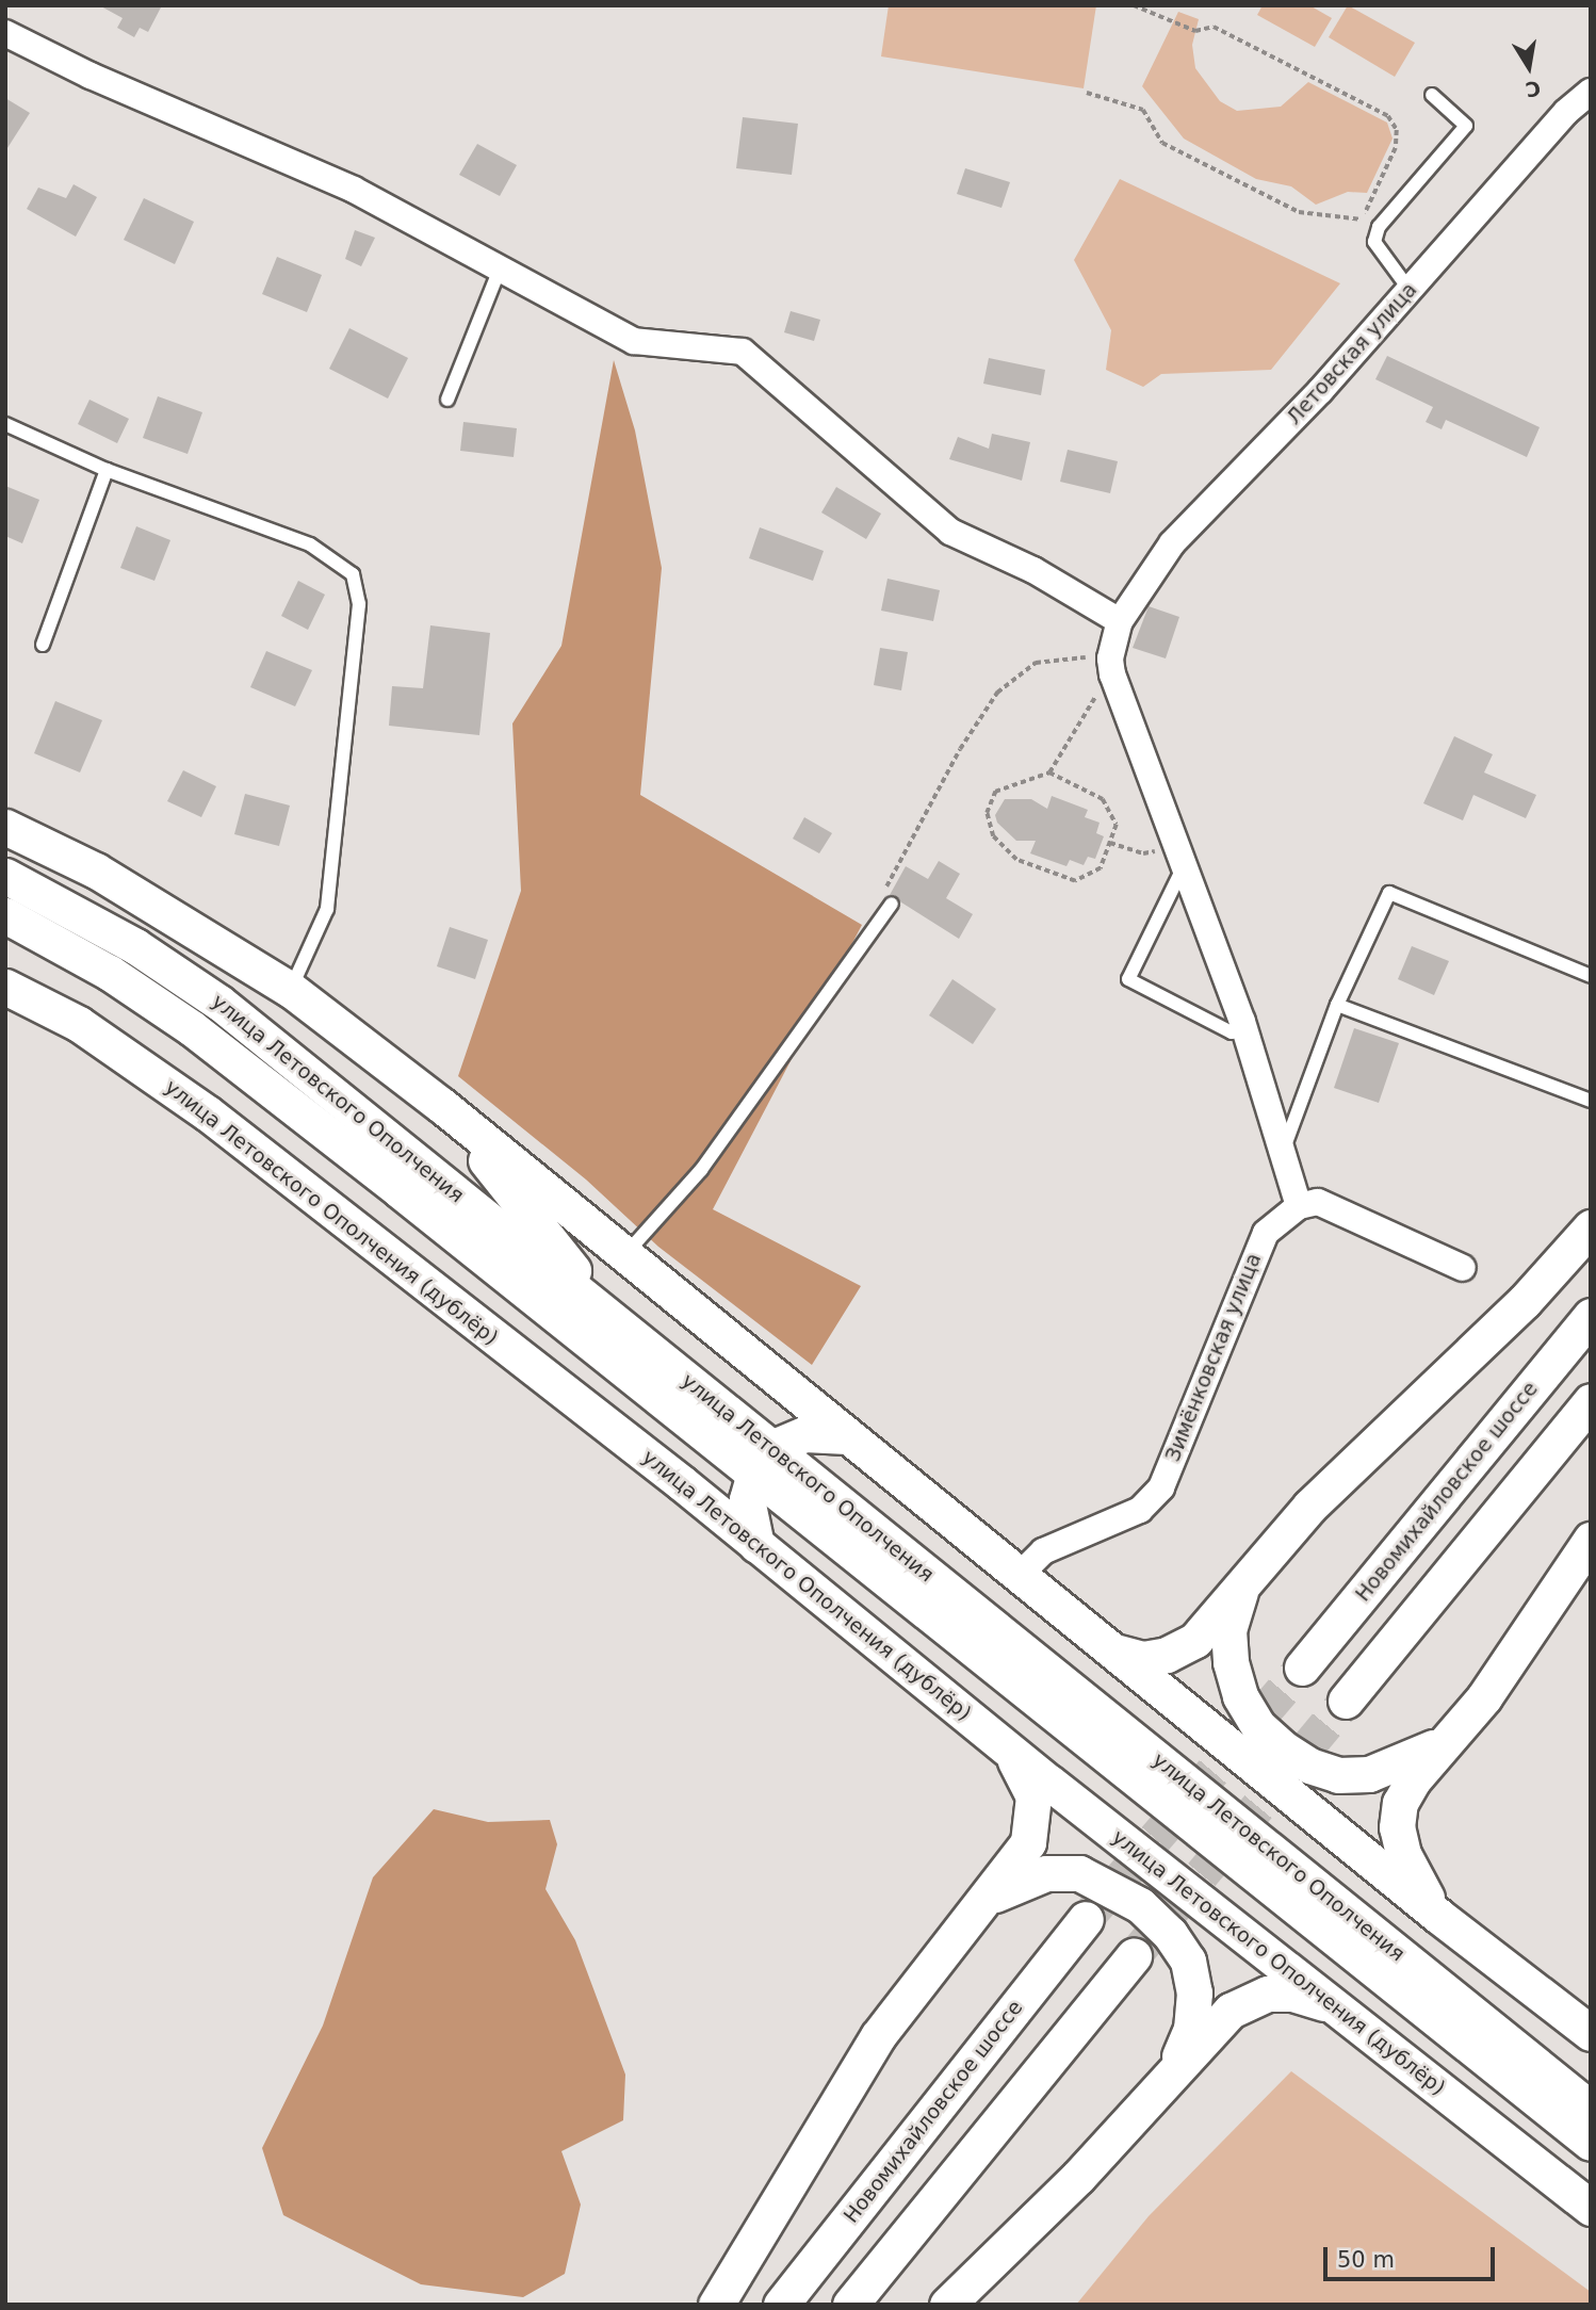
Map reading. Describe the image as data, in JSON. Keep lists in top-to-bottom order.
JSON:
{
  "streets": {
    "street": [
      "Летовская улица",
      "улица Летовского Ополчения",
      "улица Летовского Ополчения (дублёр)",
      "Зимёнковская улица",
      "Новомихайловское шоссе"
    ]
  },
  "scale_bar": "50 m",
  "north": "bottom"
}
